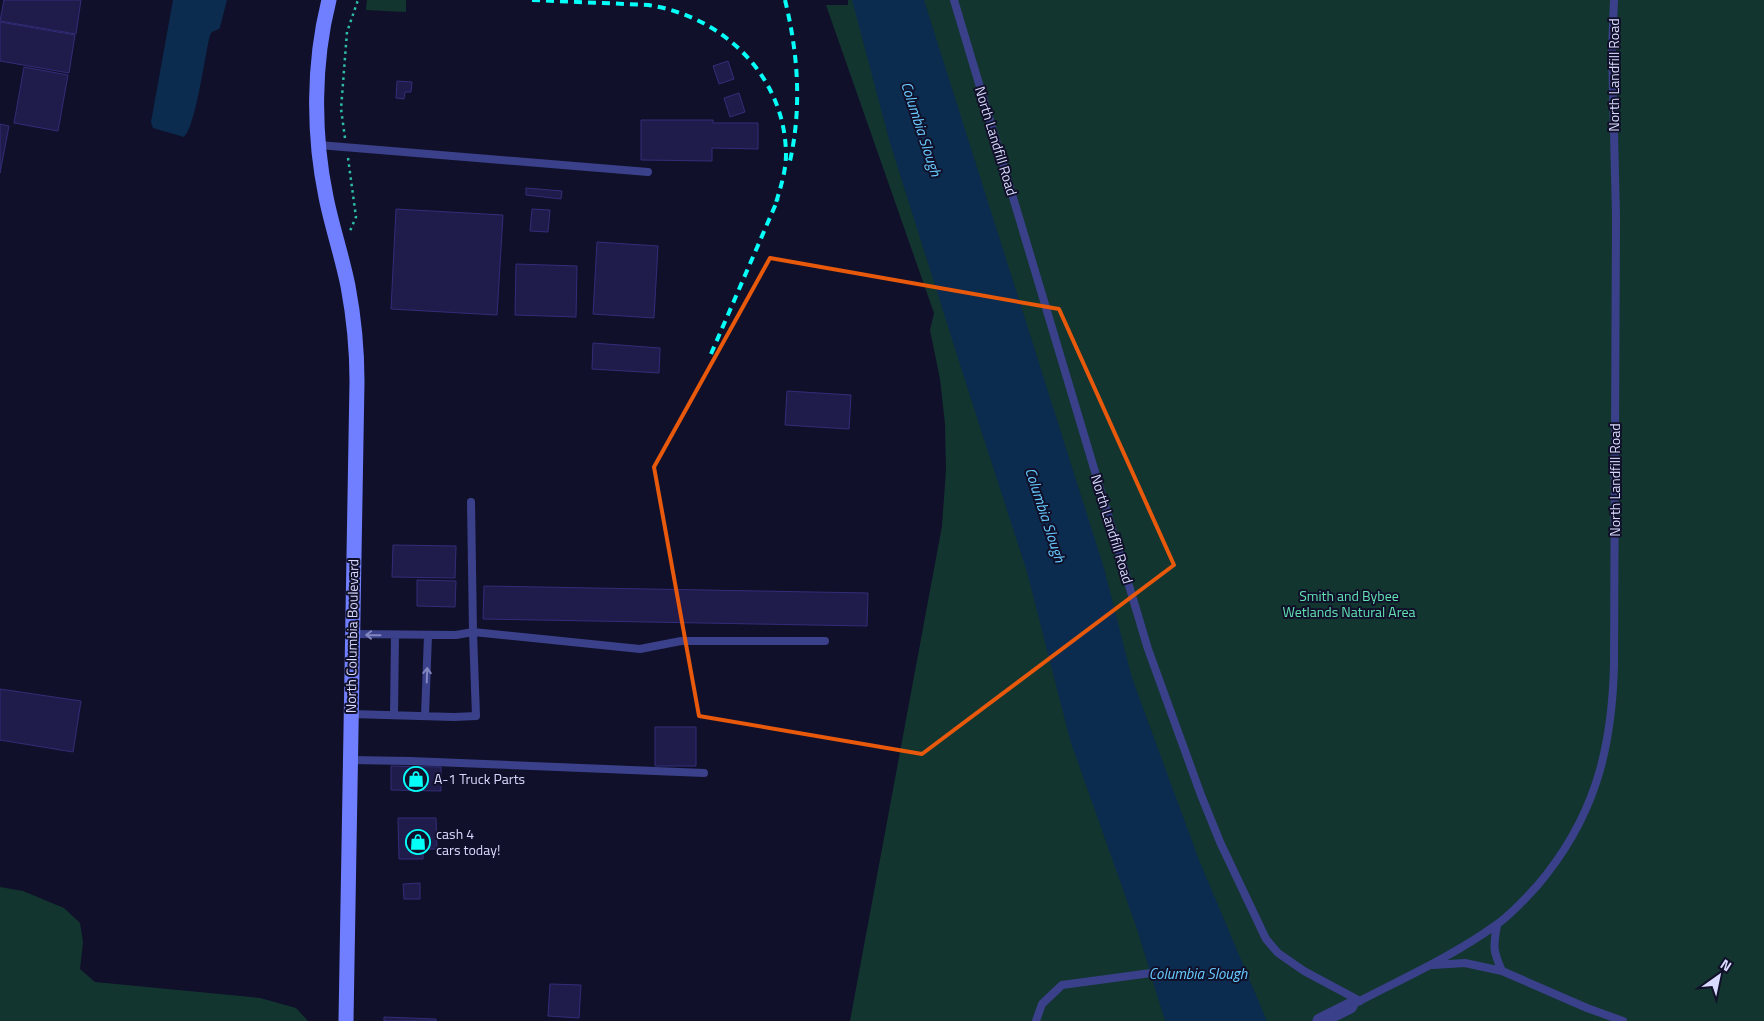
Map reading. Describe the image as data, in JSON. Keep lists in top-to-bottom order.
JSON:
{
  "streets": {
    "main road": ["North Columbia Boulevard"],
    "street": ["North Landfill Road"]
  },
  "water": ["Columbia Slough"],
  "parks": ["Smith and Bybee Wetlands Natural Area"],
  "places": {
    "shop": ["A-1 Truck Parts", "cash 4 cars today!"]
  },
  "north": "top right"
}
